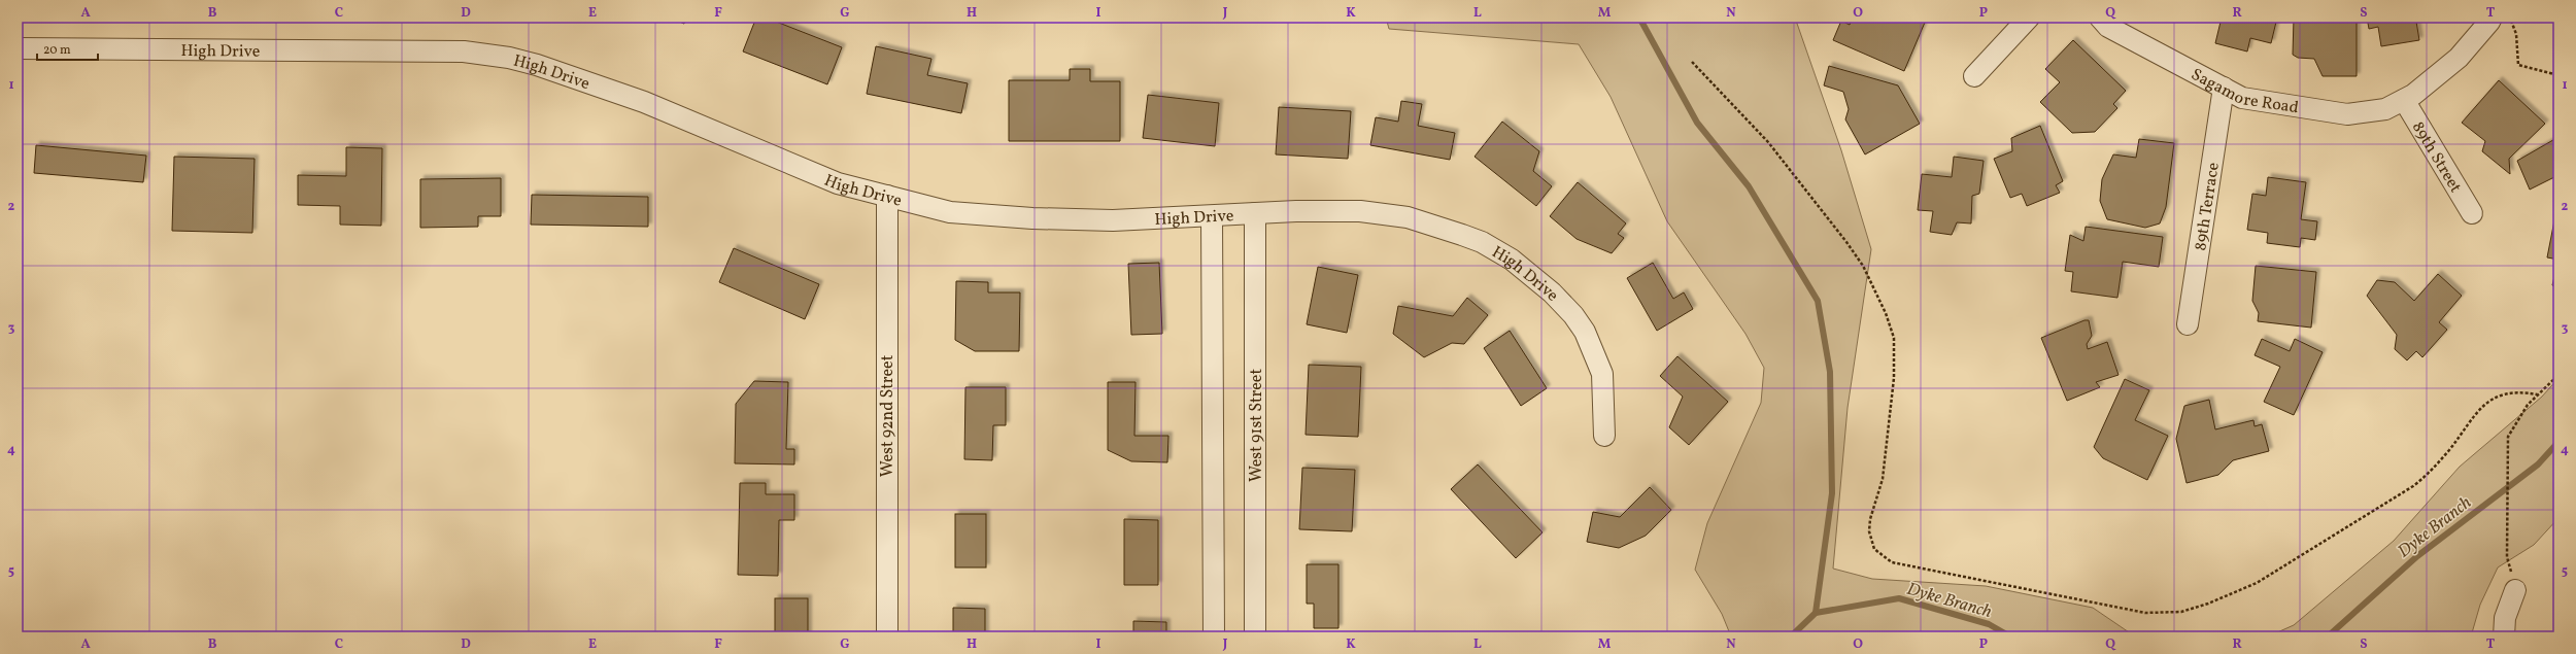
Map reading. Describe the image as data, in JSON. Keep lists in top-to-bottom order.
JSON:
{
  "streets": {
    "street": [
      "High Drive",
      "Sagamore Road",
      "89th Street",
      "89th Terrace",
      "West 92nd Street",
      "West 91st Street"
    ]
  },
  "crossings": [
    ["High Drive", "West 92nd Street"],
    ["High Drive", "West 91st Street"],
    ["Sagamore Road", "89th Street"],
    ["Sagamore Road", "89th Terrace"]
  ],
  "water": ["Dyke Branch"],
  "scale_bar": "20 m",
  "grid": {
    "columns": [
      "A",
      "B",
      "C",
      "D",
      "E",
      "F",
      "G",
      "H",
      "I",
      "J",
      "K",
      "L",
      "M",
      "N",
      "O",
      "P",
      "Q",
      "R",
      "S",
      "T"
    ],
    "rows": [
      "1",
      "2",
      "3",
      "4",
      "5"
    ]
  }
}
